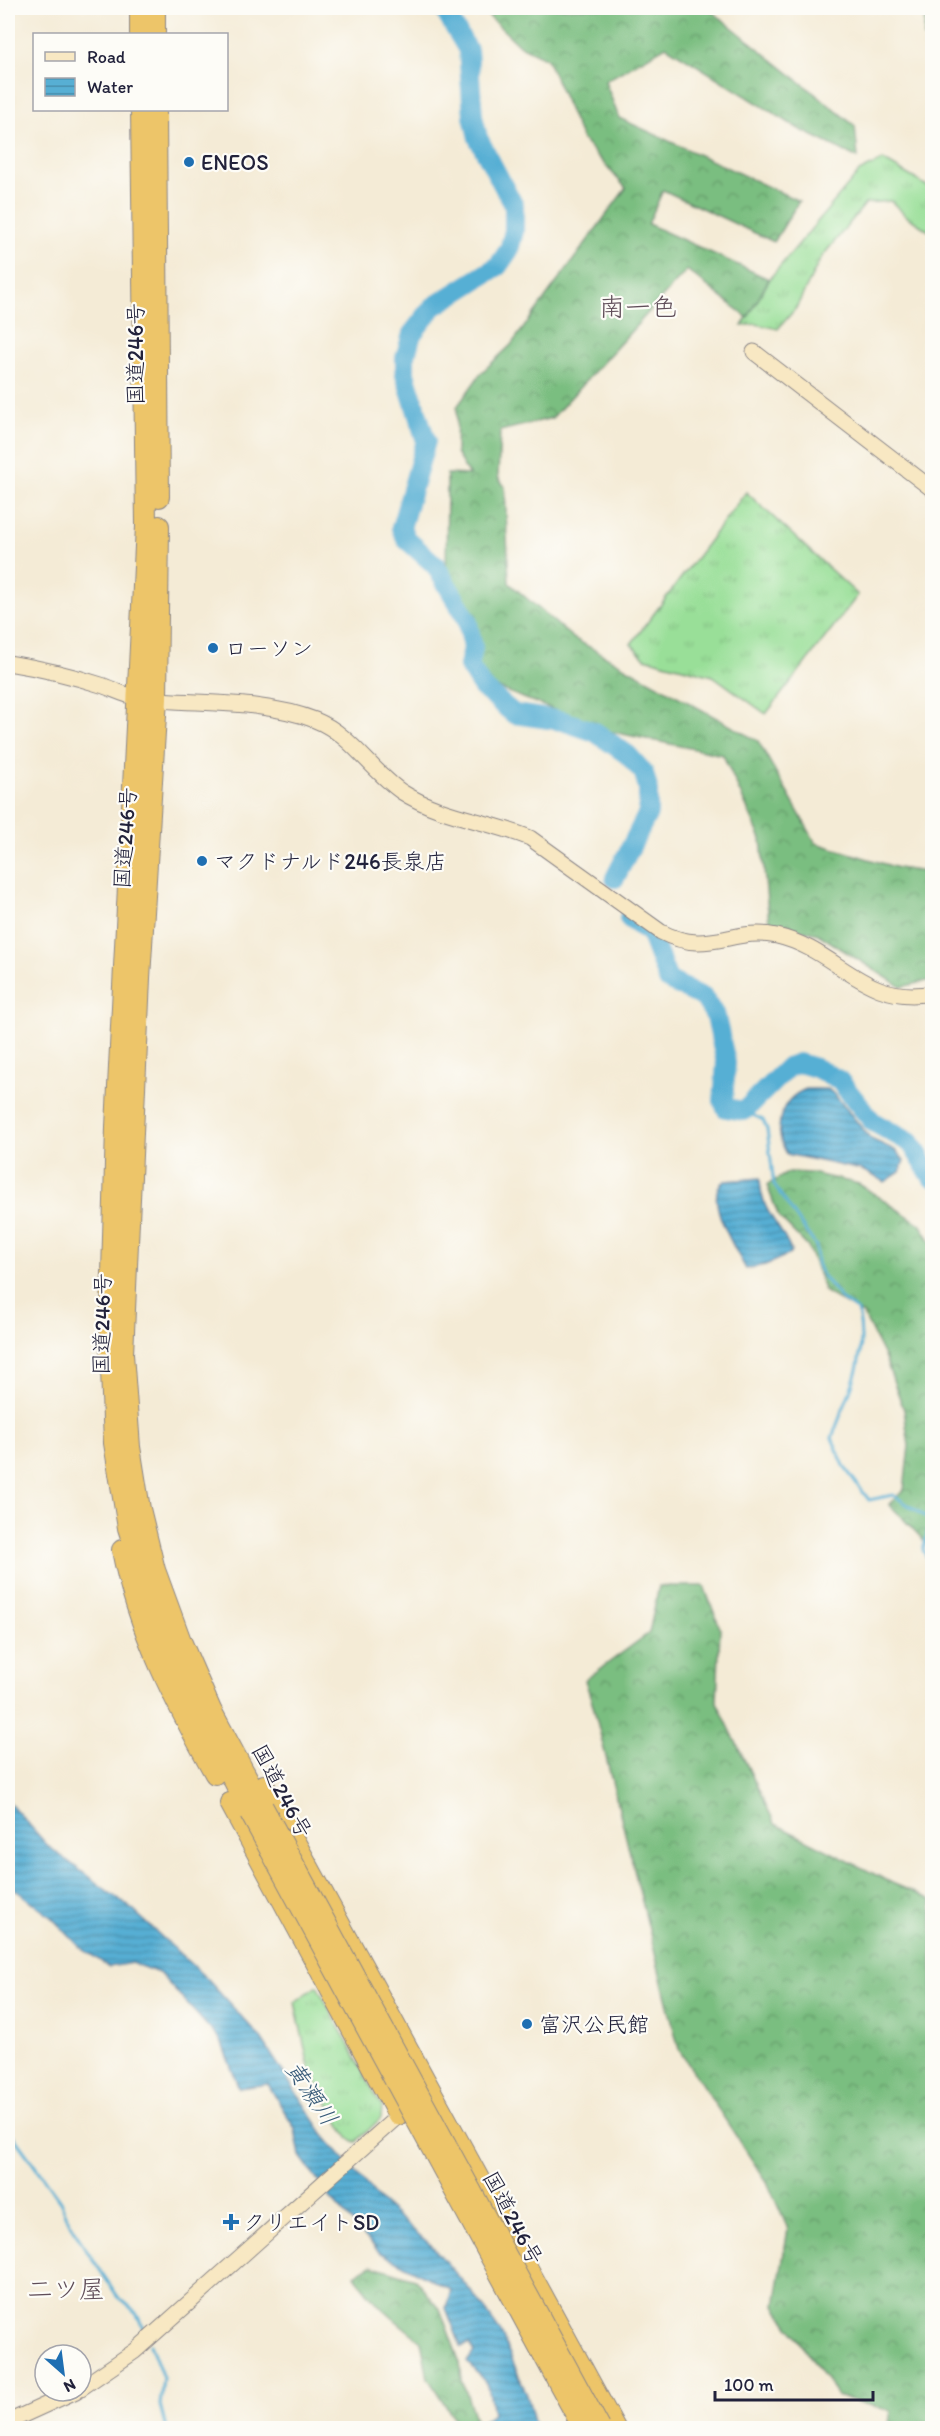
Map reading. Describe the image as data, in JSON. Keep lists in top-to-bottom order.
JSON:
{
  "streets": {
    "highway": ["国道246号"]
  },
  "districts": ["南一色", "二ツ屋"],
  "water": ["黄瀬川"],
  "places": {
    "other": [
      "ENEOS",
      "ローソン",
      "マクドナルド246長泉店",
      "富沢公民館"
    ],
    "health": ["クリエイトSD"]
  },
  "legend": ["Road", "Water"],
  "scale_bar": "100 m",
  "north": "bottom right"
}
